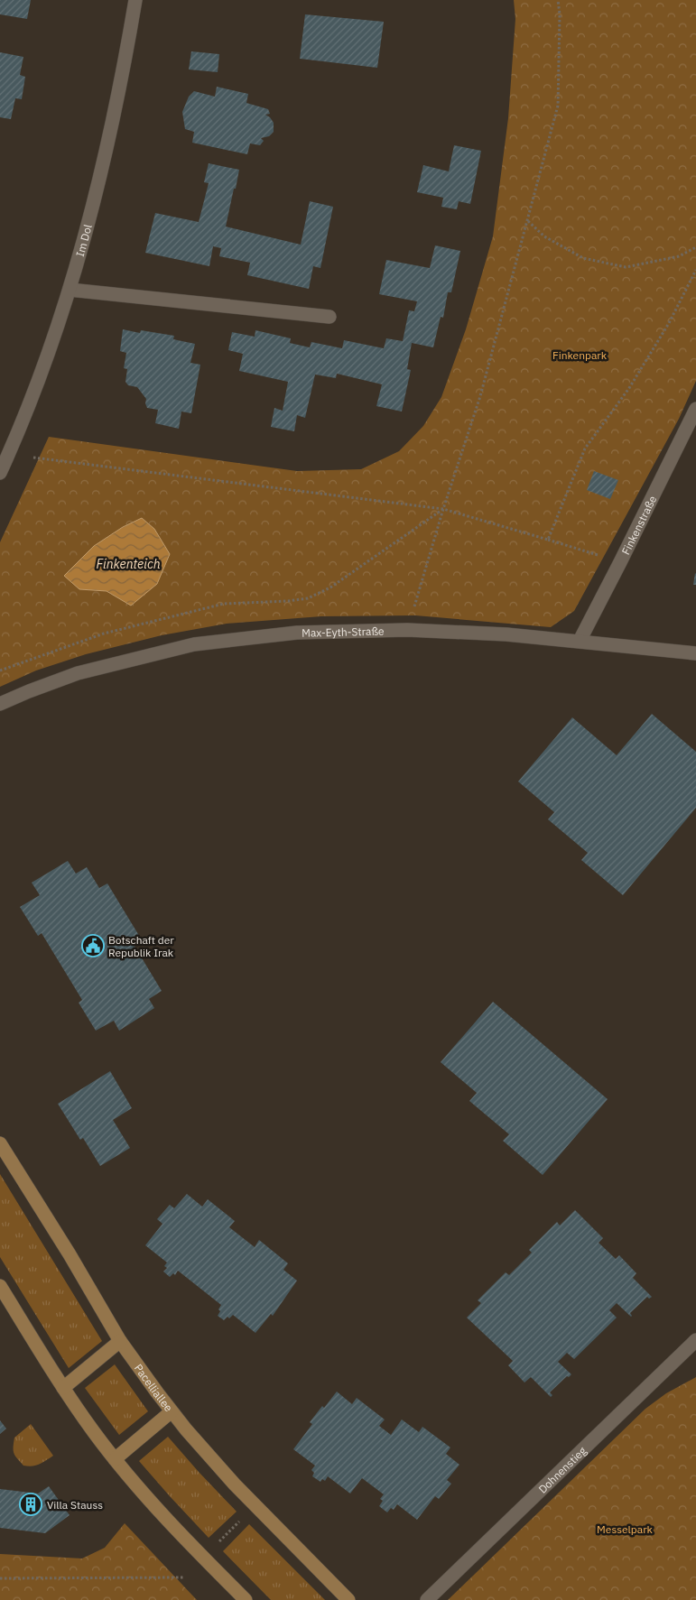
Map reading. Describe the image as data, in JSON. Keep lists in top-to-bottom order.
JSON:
{
  "streets": {
    "street": [
      "Im Dol",
      "Finkenstraße",
      "Max-Eyth-Straße",
      "Pacelliallee",
      "Dohnenstieg"
    ]
  },
  "crossings": [
    ["Finkenstraße", "Max-Eyth-Straße"]
  ],
  "water": ["Finkenteich"],
  "parks": ["Finkenpark", "Messelpark"],
  "places": {
    "public building": ["Botschaft der Republik Irak"],
    "building": ["Villa Stauss"]
  }
}
